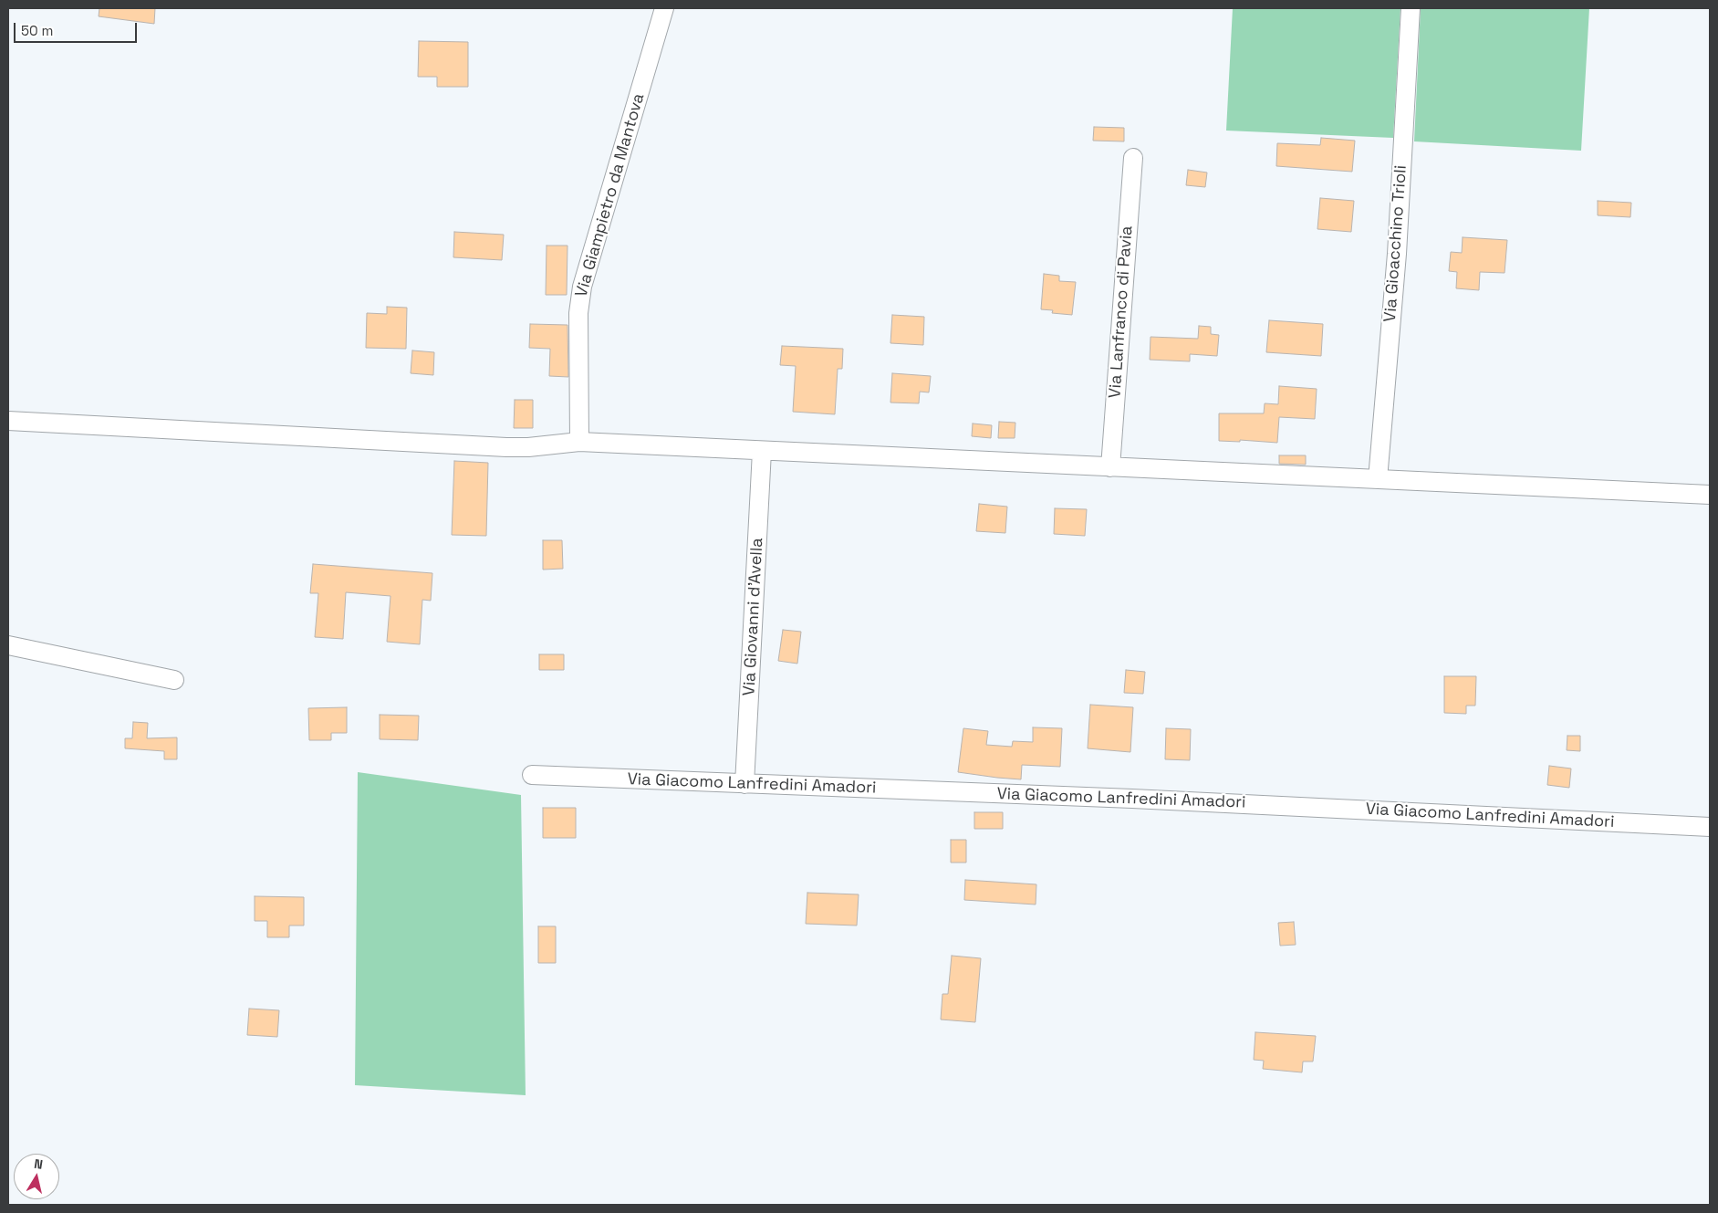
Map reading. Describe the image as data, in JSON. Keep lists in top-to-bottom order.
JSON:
{
  "streets": {
    "street": [
      "Via Giampietro da Mantova",
      "Via Gioacchino Trioli",
      "Via Lanfranco di Pavia",
      "Via Giovanni d'Avella",
      "Via Giacomo Lanfredini Amadori"
    ]
  },
  "crossings": [
    ["Via Giovanni d'Avella", "Via Giacomo Lanfredini Amadori"]
  ],
  "scale_bar": "50 m",
  "north": "top"
}
